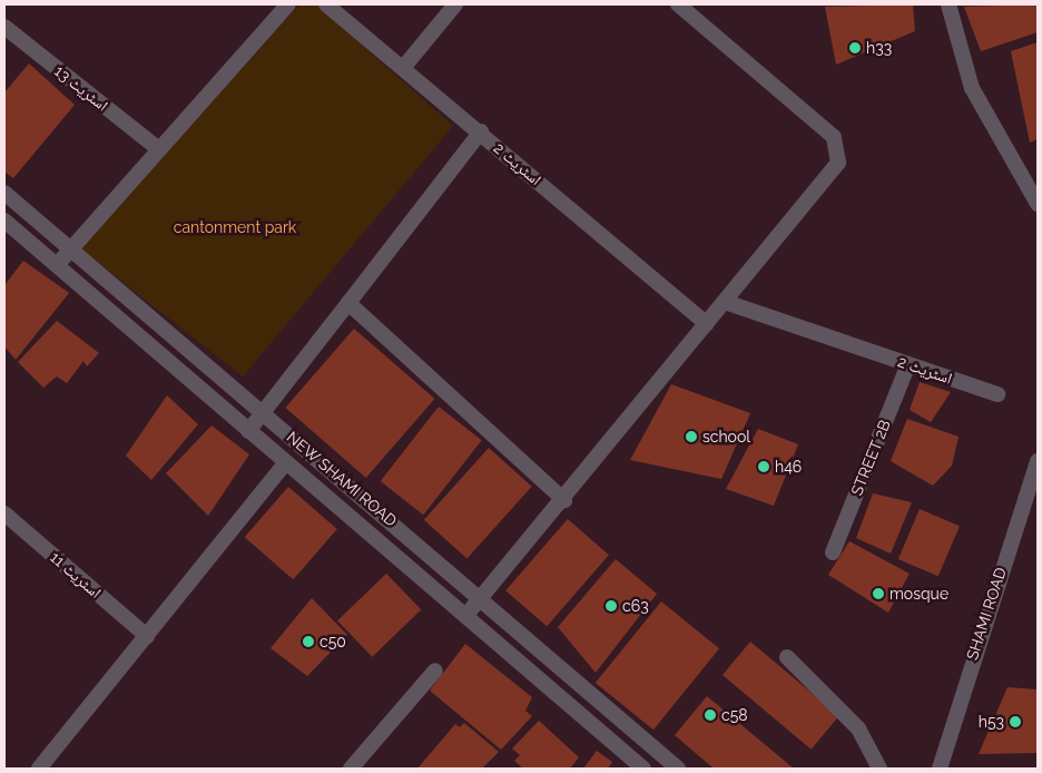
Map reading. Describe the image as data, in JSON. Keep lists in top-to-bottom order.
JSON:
{
  "streets": {
    "street": [
      "اسٹریٹ 13",
      "اسٹریٹ 2",
      "STREET 2B",
      "NEW SHAMI ROAD",
      "اسٹریٹ 11",
      "SHAMI ROAD"
    ]
  },
  "crossings": [
    ["اسٹریٹ 2", "STREET 2B"]
  ],
  "parks": ["cantonment park"],
  "places": [
    "h33",
    "school",
    "h46",
    "mosque",
    "c63",
    "c50",
    "c58",
    "h53"
  ]
}
